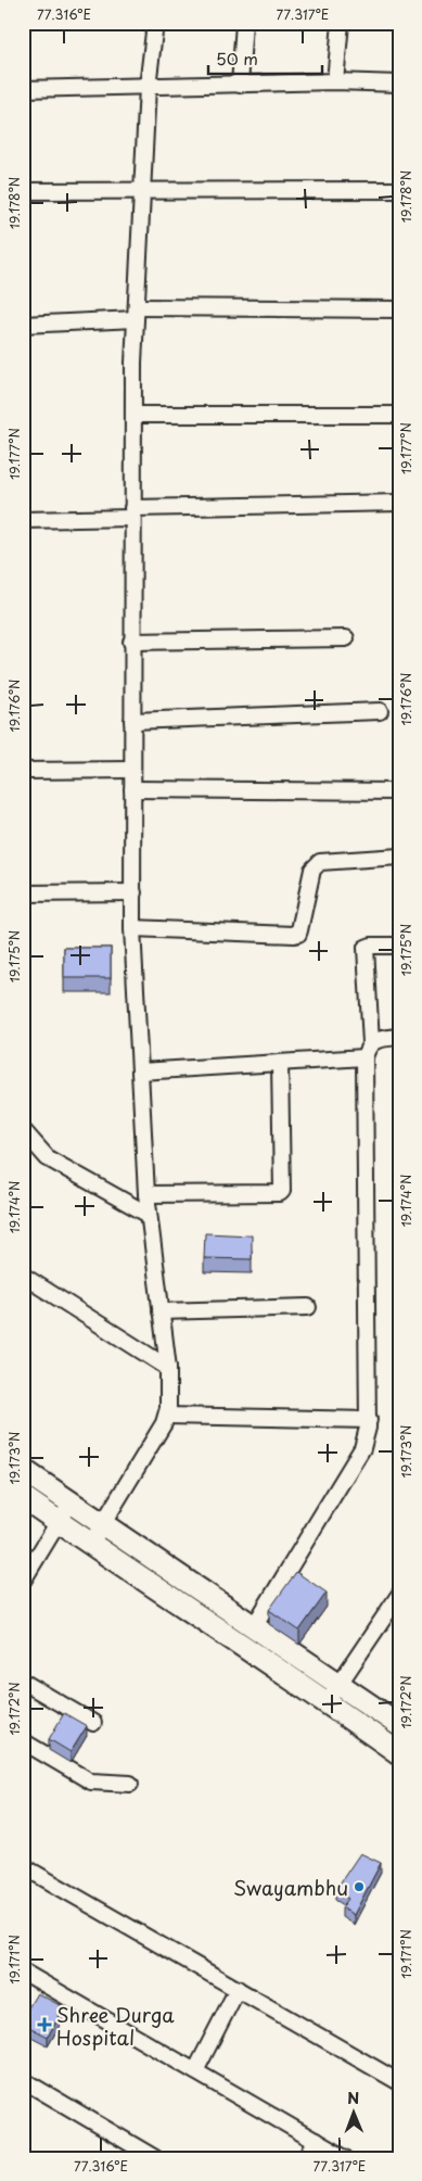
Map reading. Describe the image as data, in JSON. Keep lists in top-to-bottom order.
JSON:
{
  "places": {
    "other": ["Swayambhu"],
    "health": ["Shree Durga Hospital"]
  },
  "scale_bar": "50 m",
  "north": "top",
  "coordinates": [
    "77.316°E",
    "77.317°E",
    "19.178°N",
    "19.177°N",
    "19.176°N",
    "19.175°N",
    "19.174°N",
    "19.173°N",
    "19.172°N",
    "19.171°N"
  ]
}
